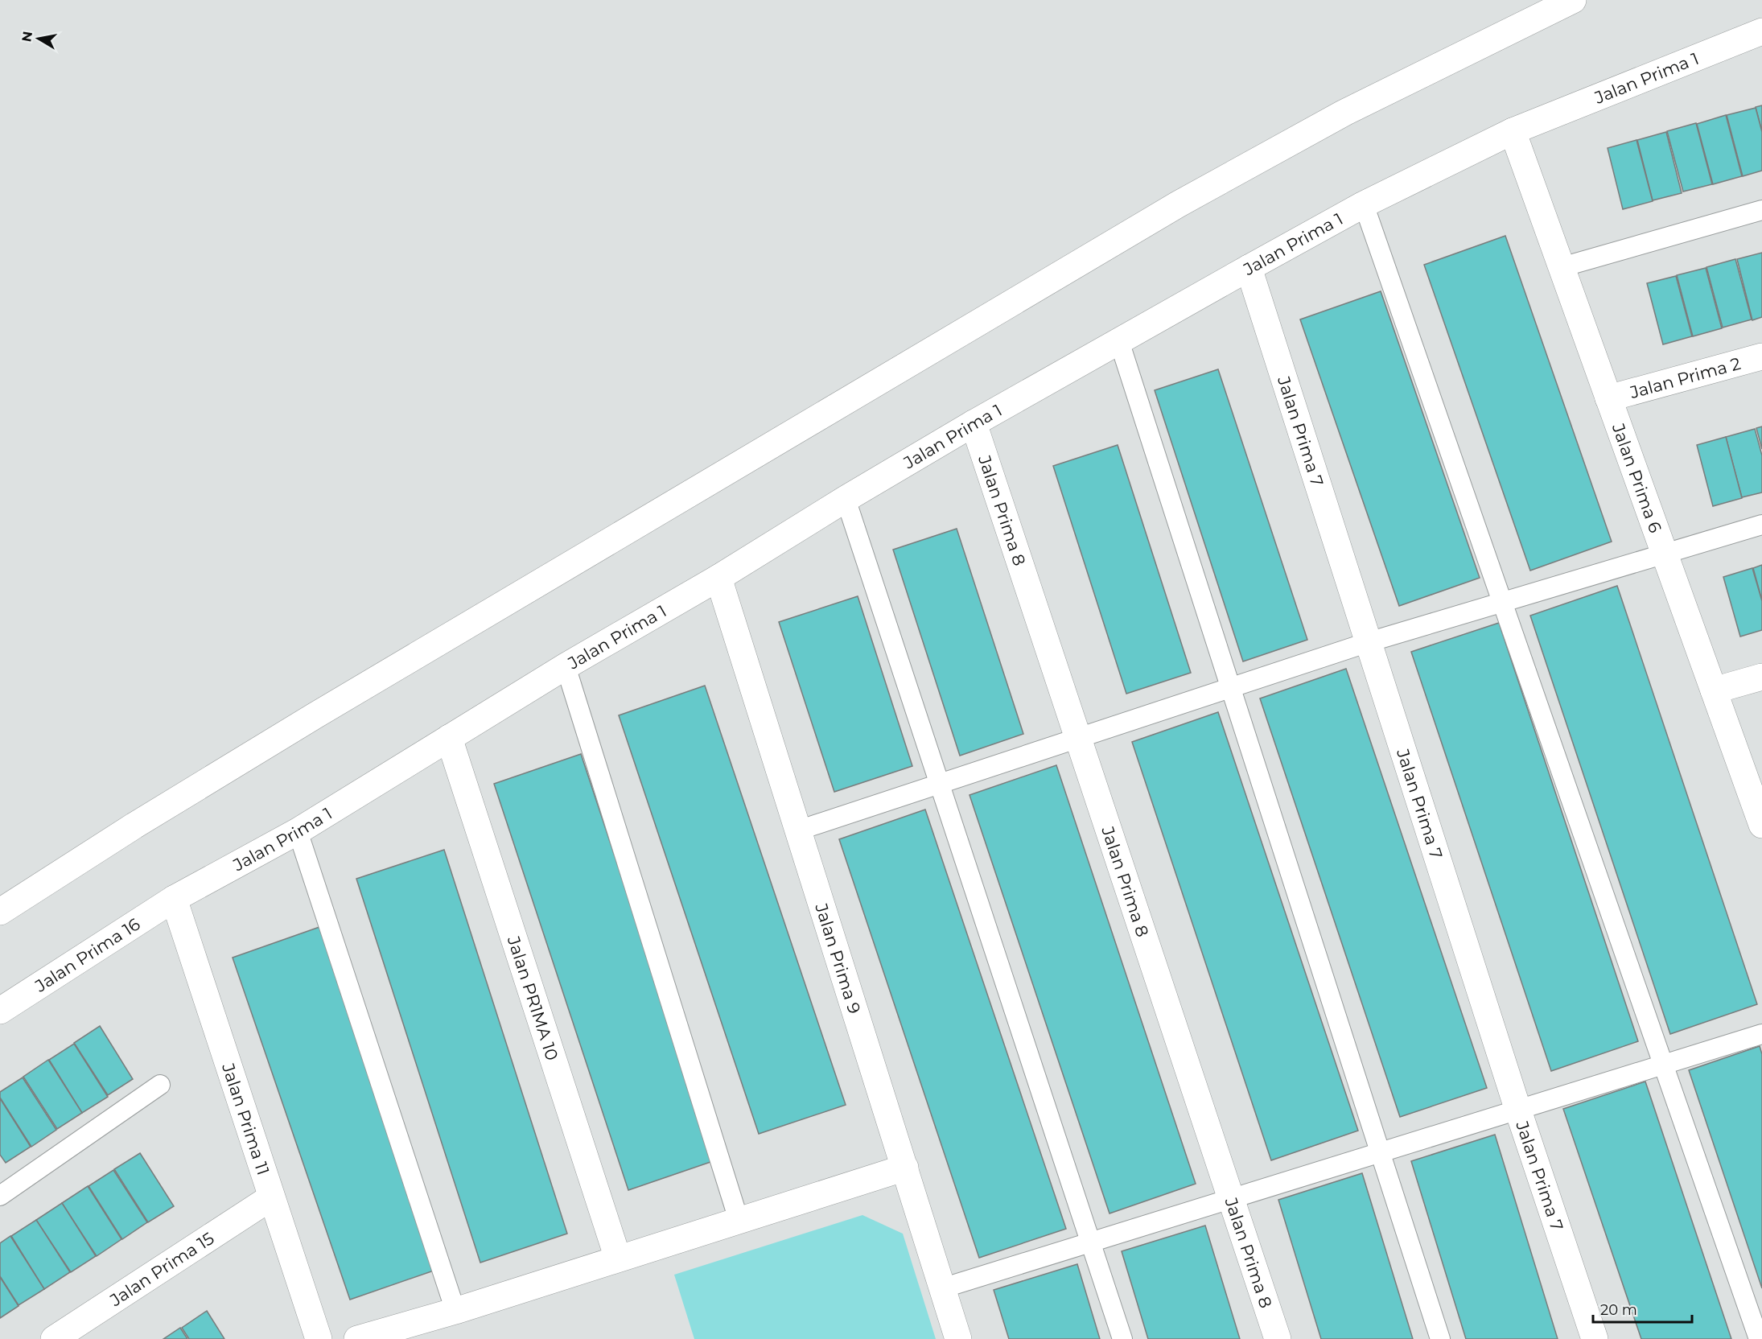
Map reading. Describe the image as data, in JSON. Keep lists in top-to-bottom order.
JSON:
{
  "streets": {
    "street": [
      "Jalan Prima 1",
      "Jalan Prima 2",
      "Jalan Prima 7",
      "Jalan Prima 6",
      "Jalan Prima 8",
      "Jalan Prima 16",
      "Jalan Prima 9",
      "Jalan PR1MA 10",
      "Jalan Prima 11",
      "Jalan Prima 15"
    ]
  },
  "crossings": [
    ["Jalan Prima 1", "Jalan Prima 7"],
    ["Jalan Prima 1", "Jalan Prima 6"],
    ["Jalan Prima 1", "Jalan Prima 8"],
    ["Jalan Prima 1", "Jalan Prima 16"],
    ["Jalan Prima 1", "Jalan Prima 9"],
    ["Jalan Prima 1", "Jalan PR1MA 10"],
    ["Jalan Prima 1", "Jalan Prima 11"],
    ["Jalan Prima 2", "Jalan Prima 6"],
    ["Jalan Prima 16", "Jalan Prima 11"],
    ["Jalan Prima 11", "Jalan Prima 15"]
  ],
  "scale_bar": "20 m",
  "north": "left"
}
